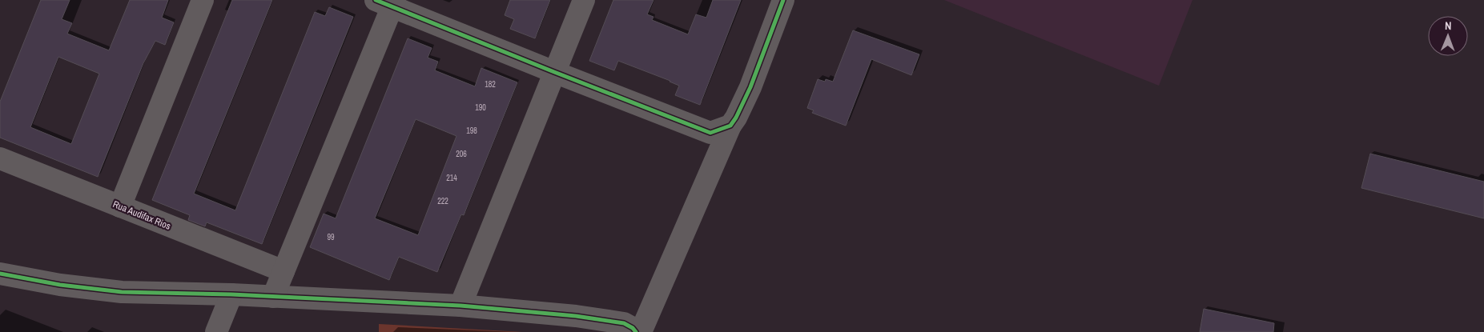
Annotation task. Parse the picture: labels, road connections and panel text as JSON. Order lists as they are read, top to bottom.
{
  "streets": {
    "street": ["Rua Audifax Rios"]
  },
  "house_numbers": [
    "182",
    "190",
    "198",
    "206",
    "214",
    "222",
    "99"
  ],
  "north": "top"
}
